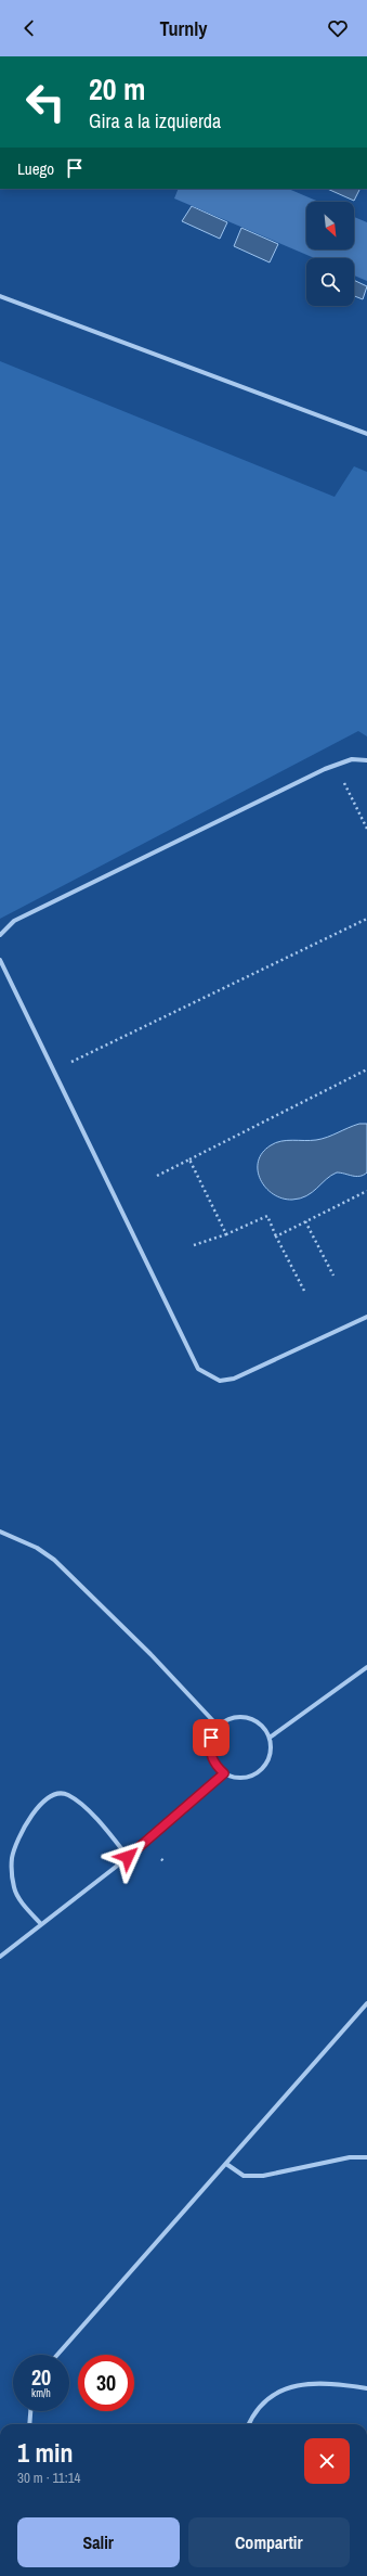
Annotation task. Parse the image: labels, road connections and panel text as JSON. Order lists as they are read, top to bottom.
{
  "north": "bottom right",
  "page": {
    "header": "Turnly",
    "turn": ["20 m", "Gira a la izquierda"],
    "then": "Luego",
    "speed": "20 km/h",
    "limit": "30",
    "heading": ["1 min", "30 m · 11:14"],
    "buttons": ["Salir", "Compartir"]
  }
}
